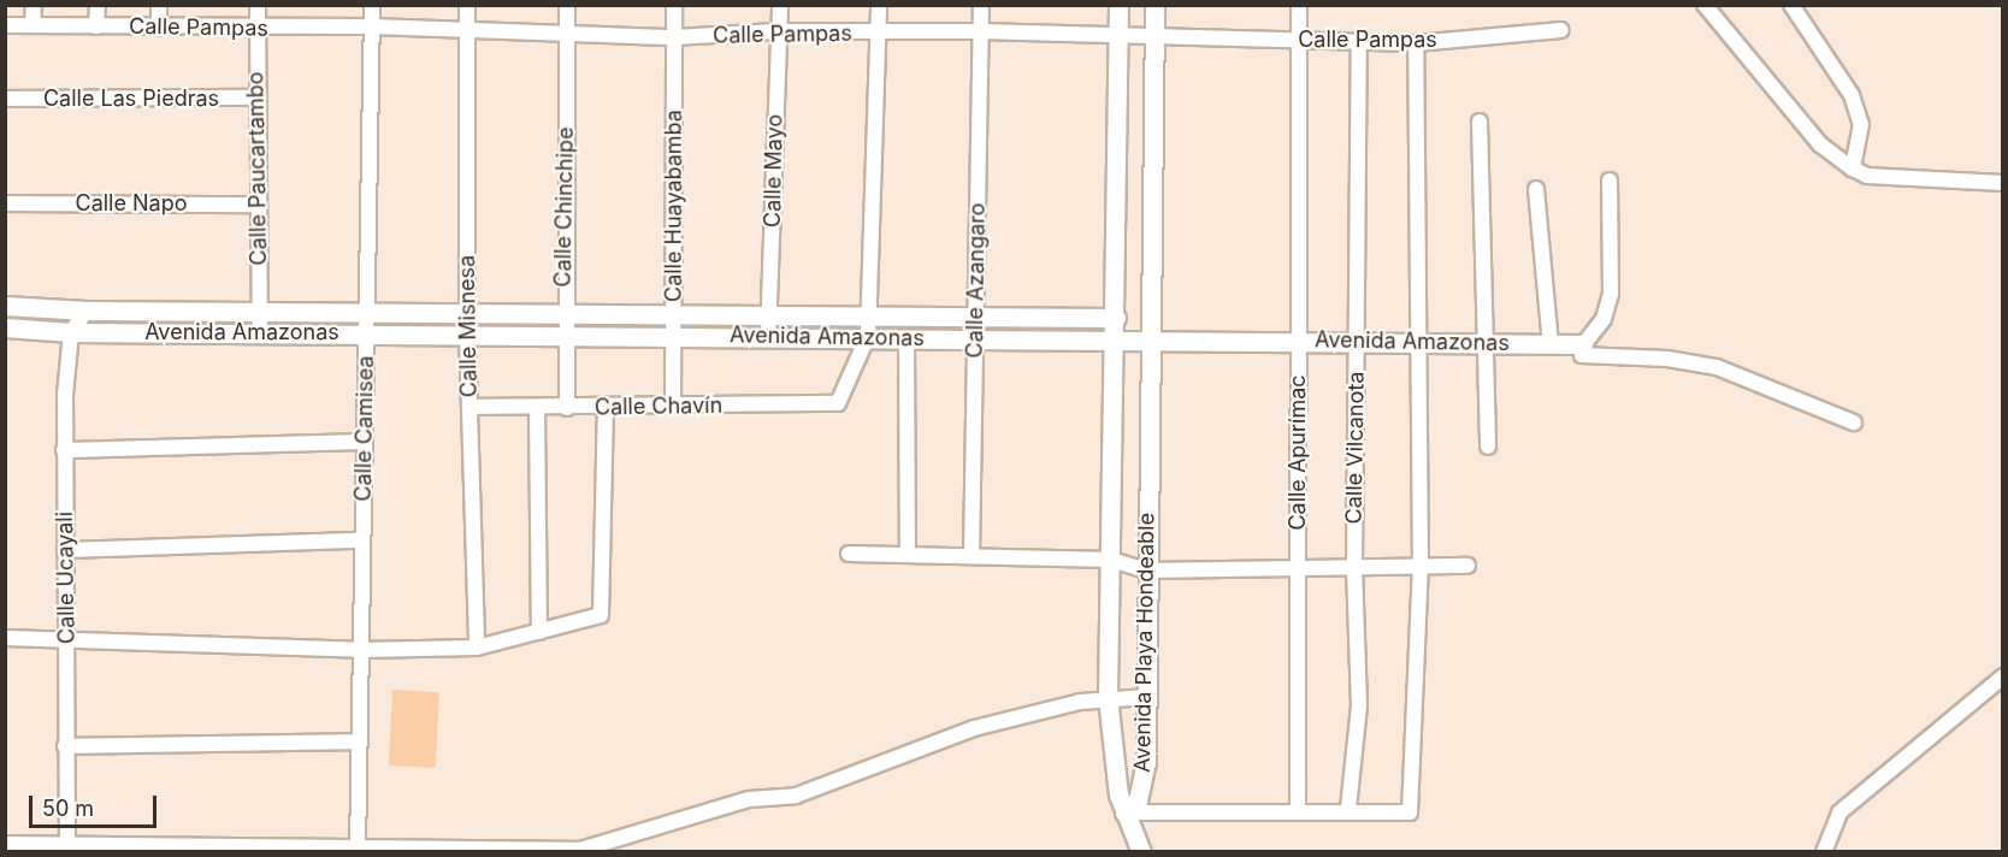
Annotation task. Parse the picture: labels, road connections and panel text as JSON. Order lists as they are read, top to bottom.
{
  "streets": {
    "street": [
      "Calle Pampas",
      "Calle Las Piedras",
      "Calle Paucartambo",
      "Calle Mayo",
      "Calle Napo",
      "Calle Huayabamba",
      "Calle Chinchipe",
      "Calle Azangaro",
      "Calle Misnesa",
      "Avenida Amazonas",
      "Calle Chavín",
      "Calle Camisea",
      "Calle Vilcanota",
      "Calle Apurímac",
      "Calle Ucayali",
      "Avenida Playa Hondeable"
    ]
  },
  "crossings": [
    ["Calle Pampas", "Calle Paucartambo"],
    ["Calle Pampas", "Calle Mayo"],
    ["Calle Pampas", "Calle Huayabamba"],
    ["Calle Pampas", "Calle Chinchipe"],
    ["Calle Pampas", "Calle Azangaro"],
    ["Calle Pampas", "Calle Misnesa"],
    ["Calle Pampas", "Calle Camisea"],
    ["Calle Pampas", "Calle Vilcanota"],
    ["Calle Pampas", "Calle Apurímac"],
    ["Calle Pampas", "Avenida Playa Hondeable"],
    ["Calle Las Piedras", "Calle Paucartambo"],
    ["Calle Paucartambo", "Calle Napo"],
    ["Calle Paucartambo", "Avenida Amazonas"],
    ["Calle Mayo", "Avenida Amazonas"],
    ["Calle Huayabamba", "Avenida Amazonas"],
    ["Calle Huayabamba", "Calle Chavín"],
    ["Calle Chinchipe", "Avenida Amazonas"],
    ["Calle Chinchipe", "Calle Chavín"],
    ["Calle Azangaro", "Avenida Amazonas"],
    ["Calle Misnesa", "Avenida Amazonas"],
    ["Calle Misnesa", "Calle Chavín"],
    ["Avenida Amazonas", "Calle Chavín"],
    ["Avenida Amazonas", "Calle Camisea"],
    ["Avenida Amazonas", "Calle Vilcanota"],
    ["Avenida Amazonas", "Calle Apurímac"],
    ["Avenida Amazonas", "Calle Ucayali"],
    ["Avenida Amazonas", "Avenida Playa Hondeable"]
  ],
  "scale_bar": "50 m"
}
